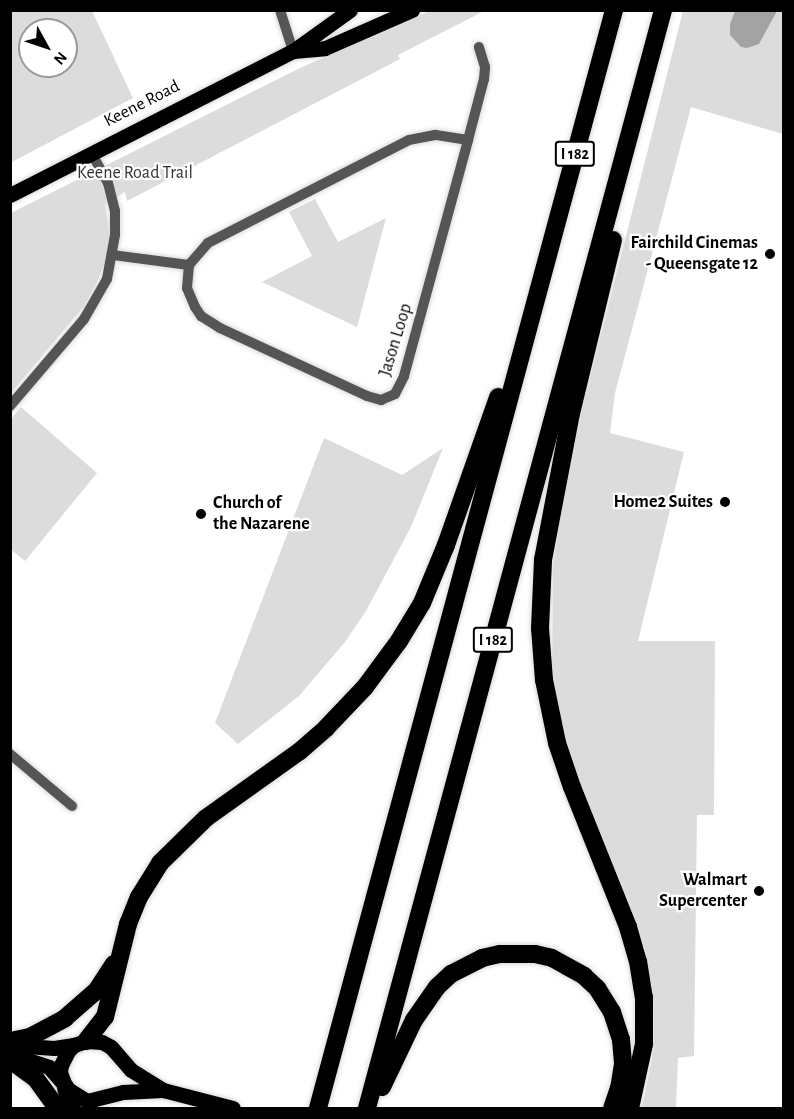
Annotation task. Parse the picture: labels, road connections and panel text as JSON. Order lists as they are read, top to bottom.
{
  "streets": {
    "highway": ["I 182"],
    "main road": ["Keene Road"],
    "street": ["Jason Loop"]
  },
  "parks": ["Keene Road Trail"],
  "places": [
    "Fairchild Cinemas - Queensgate 12",
    "Home2 Suites",
    "Church of the Nazarene",
    "Walmart Supercenter"
  ],
  "north": "bottom right"
}
